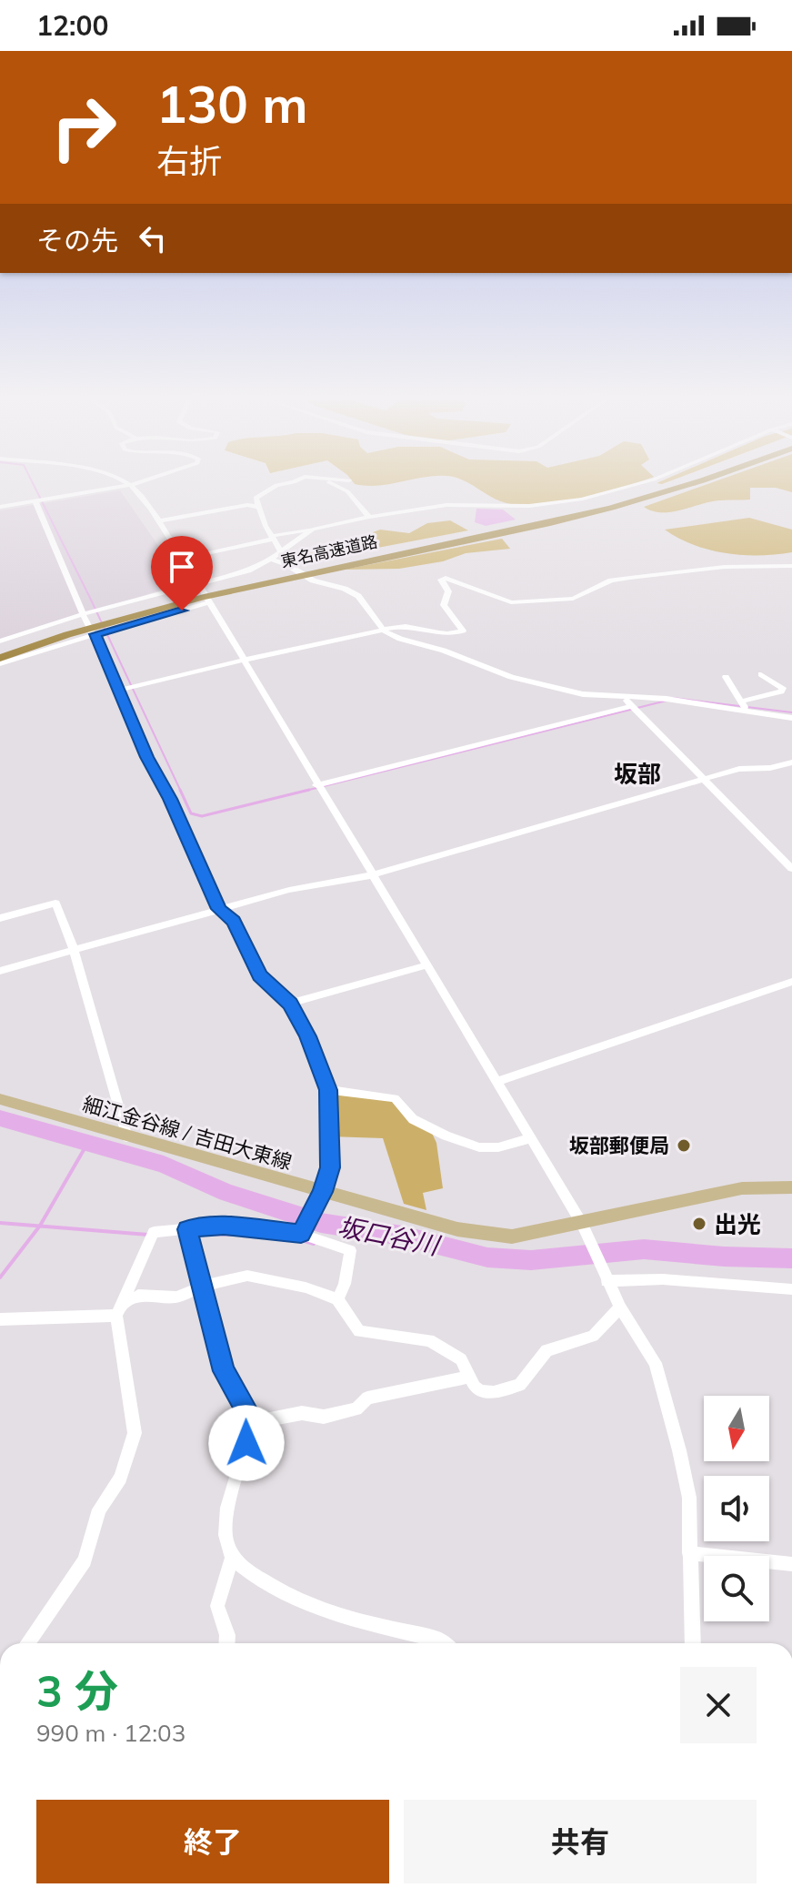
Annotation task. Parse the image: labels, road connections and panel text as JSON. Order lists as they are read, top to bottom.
{
  "streets": {
    "highway": ["東名高速道路"],
    "main road": ["細江金谷線 / 吉田大東線"]
  },
  "districts": ["坂部"],
  "water": ["坂口谷川"],
  "places": ["坂部郵便局", "出光"],
  "north": "bottom",
  "page": {
    "status": "12:00",
    "turn": ["130 m", "右折"],
    "then": "その先",
    "heading": ["3 分", "990 m · 12:03"],
    "buttons": ["終了", "共有"]
  }
}
